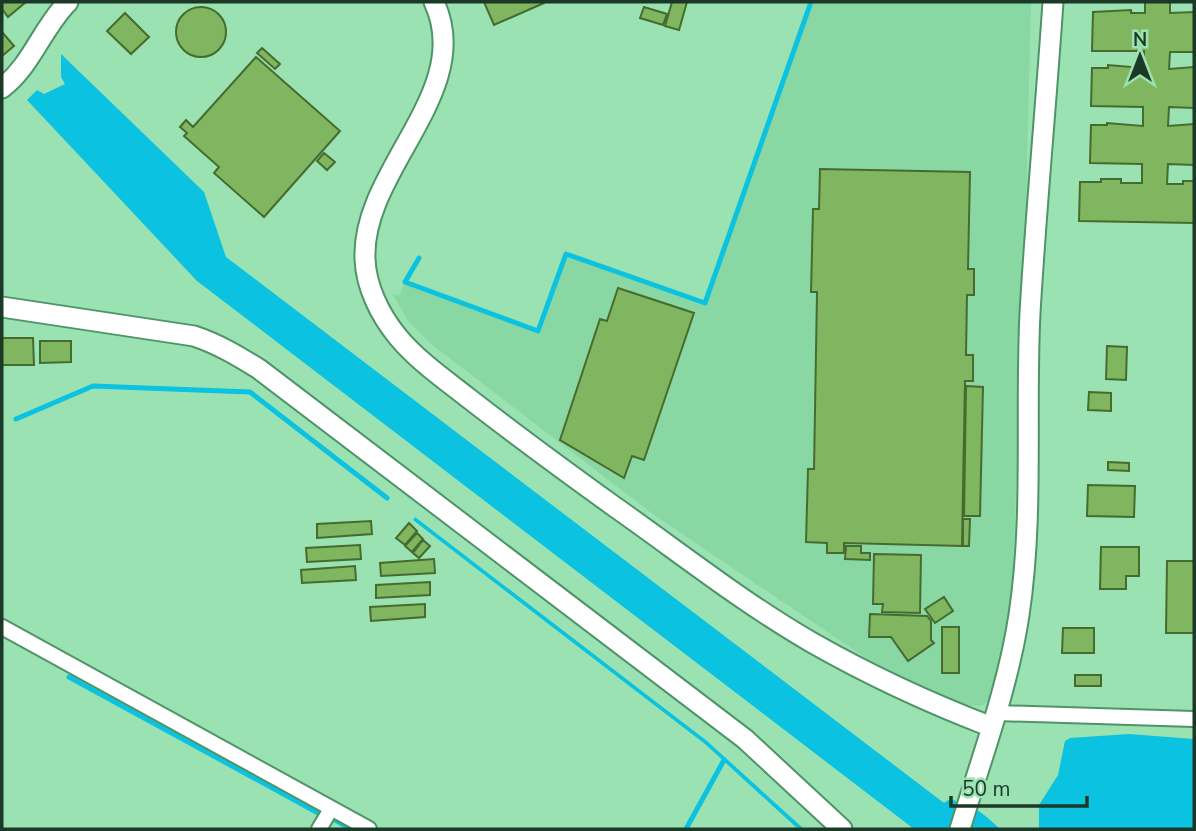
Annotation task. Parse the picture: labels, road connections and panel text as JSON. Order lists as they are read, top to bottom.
{
  "scale_bar": "50 m",
  "north": "top"
}
